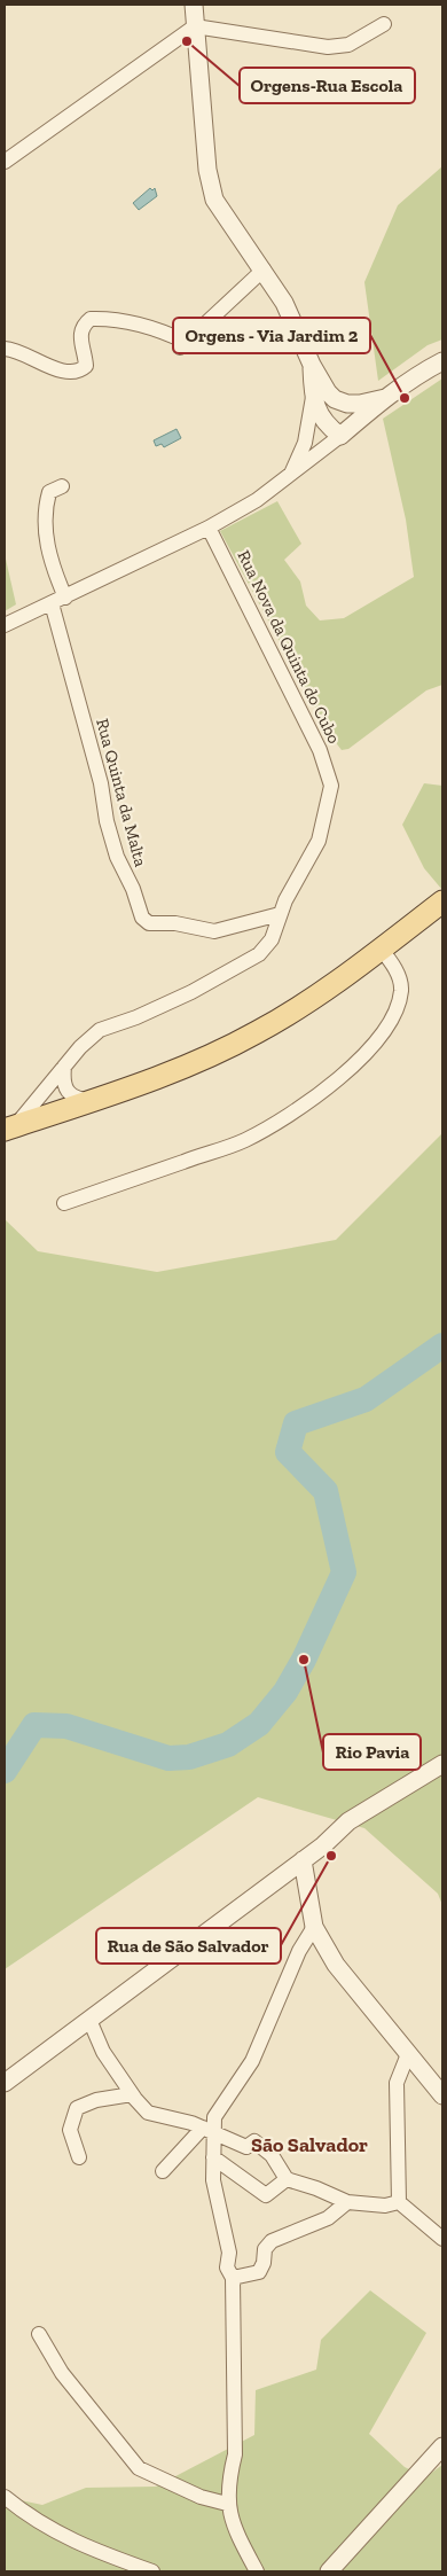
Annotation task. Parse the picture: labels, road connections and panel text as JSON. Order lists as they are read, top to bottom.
{
  "streets": {
    "street": ["Rua Nova da Quinta do Cubo", "Rua Quinta da Malta"]
  },
  "crossings": [
    ["Rua Nova da Quinta do Cubo", "Rua Quinta da Malta"]
  ],
  "districts": ["São Salvador"],
  "places": [
    "Orgens-Rua Escola",
    "Orgens - Via Jardim 2",
    "Rio Pavia",
    "Rua de São Salvador"
  ]
}
